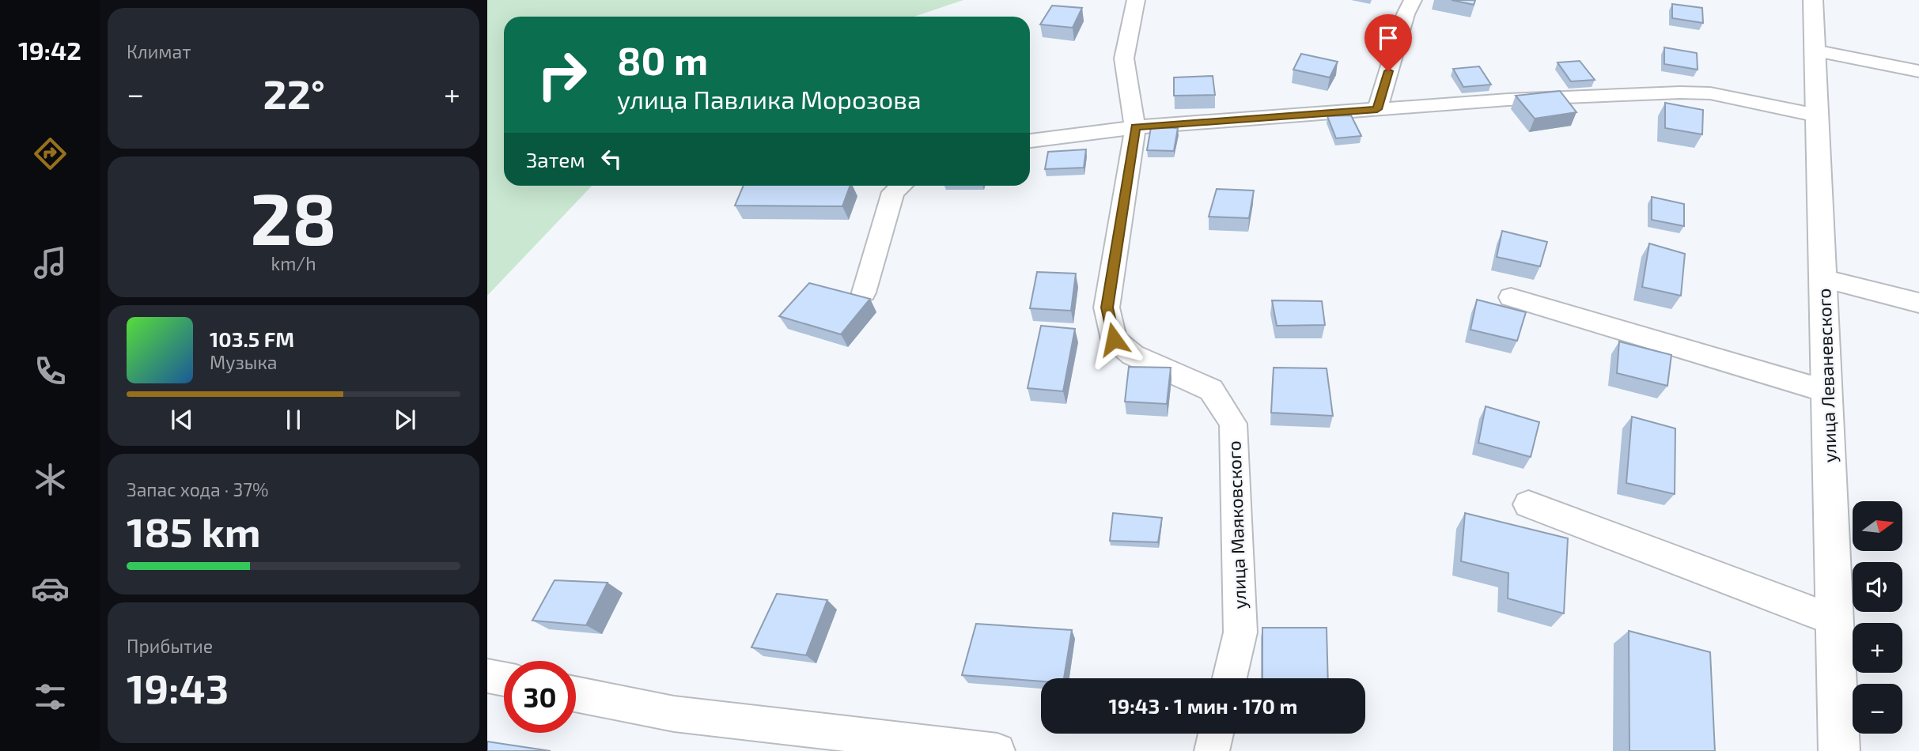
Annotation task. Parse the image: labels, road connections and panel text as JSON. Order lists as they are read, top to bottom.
{
  "streets": {
    "street": ["улица Леваневского", "улица Маяковского"]
  },
  "north": "right",
  "page": {
    "tabs": "19:42",
    "tile": [
      "Климат",
      ["28", "km/h"],
      ["Запас хода · 37%", "185 km"],
      ["Прибытие", "19:43"]
    ],
    "turn": ["80 m", "улица Павлика Морозова"],
    "heat": ["−", "22°", "+"],
    "then": "Затем",
    "song": ["103.5 FM", "Музыка"],
    "map_buttons": ["+", "−"],
    "limit": "30",
    "trip": "19:43 · 1 мин · 170 m"
  }
}
